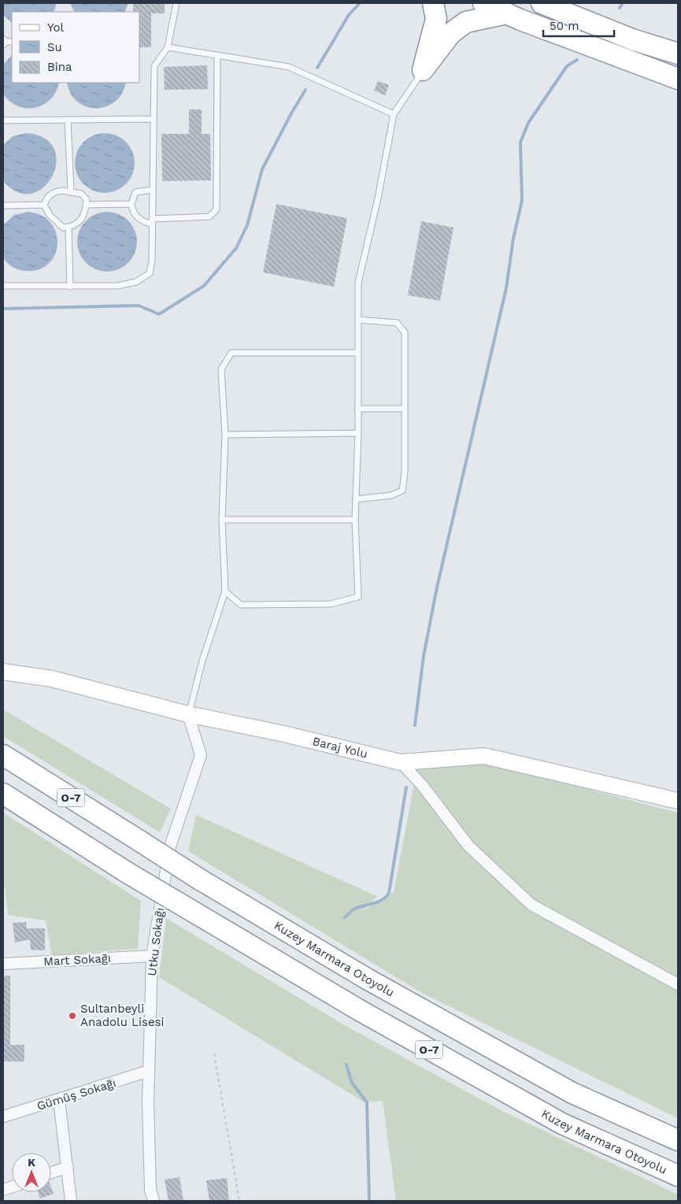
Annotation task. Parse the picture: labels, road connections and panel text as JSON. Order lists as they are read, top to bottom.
{
  "streets": {
    "highway": ["O-7", "Kuzey Marmara Otoyolu"],
    "street": [
      "Baraj Yolu",
      "Utku Sokağı",
      "Mart Sokağı",
      "Gümüş Sokağı"
    ]
  },
  "crossings": [
    ["Baraj Yolu", "Utku Sokağı"],
    ["Utku Sokağı", "Mart Sokağı"],
    ["Utku Sokağı", "Gümüş Sokağı"]
  ],
  "places": ["Sultanbeyli Anadolu Lisesi"],
  "legend": ["Yol", "Su", "Bina"],
  "scale_bar": "50 m",
  "north": "top"
}
